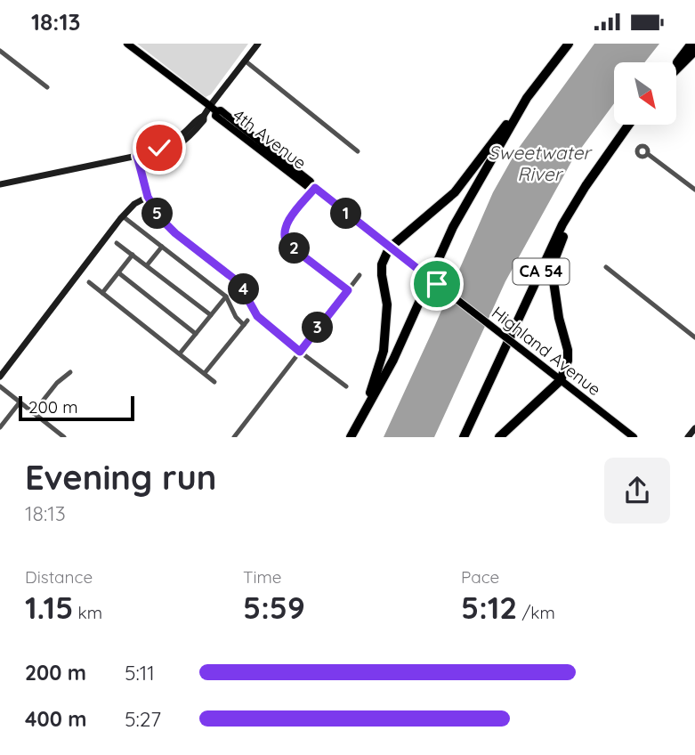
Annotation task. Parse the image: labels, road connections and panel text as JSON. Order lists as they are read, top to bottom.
{
  "streets": {
    "highway": ["CA 54"],
    "main road": ["4th Avenue", "Highland Avenue"]
  },
  "crossings": [
    ["4th Avenue", "Highland Avenue"]
  ],
  "water": ["Sweetwater River"],
  "scale_bar": "200 m",
  "north": "bottom right",
  "page": {
    "status": "18:13",
    "pins": [
      "1",
      "5",
      "2",
      "4",
      "3"
    ],
    "scale": "200 m",
    "heading": ["Evening run", "18:13"],
    "stats": [
      ["Distance", "1.15 km"],
      ["Time", "5:59"],
      ["Pace", "5:12 /km"]
    ],
    "list": [
      {
        "name": "200 m",
        "note": "5:11"
      },
      {
        "name": "400 m",
        "note": "5:27"
      }
    ]
  }
}
